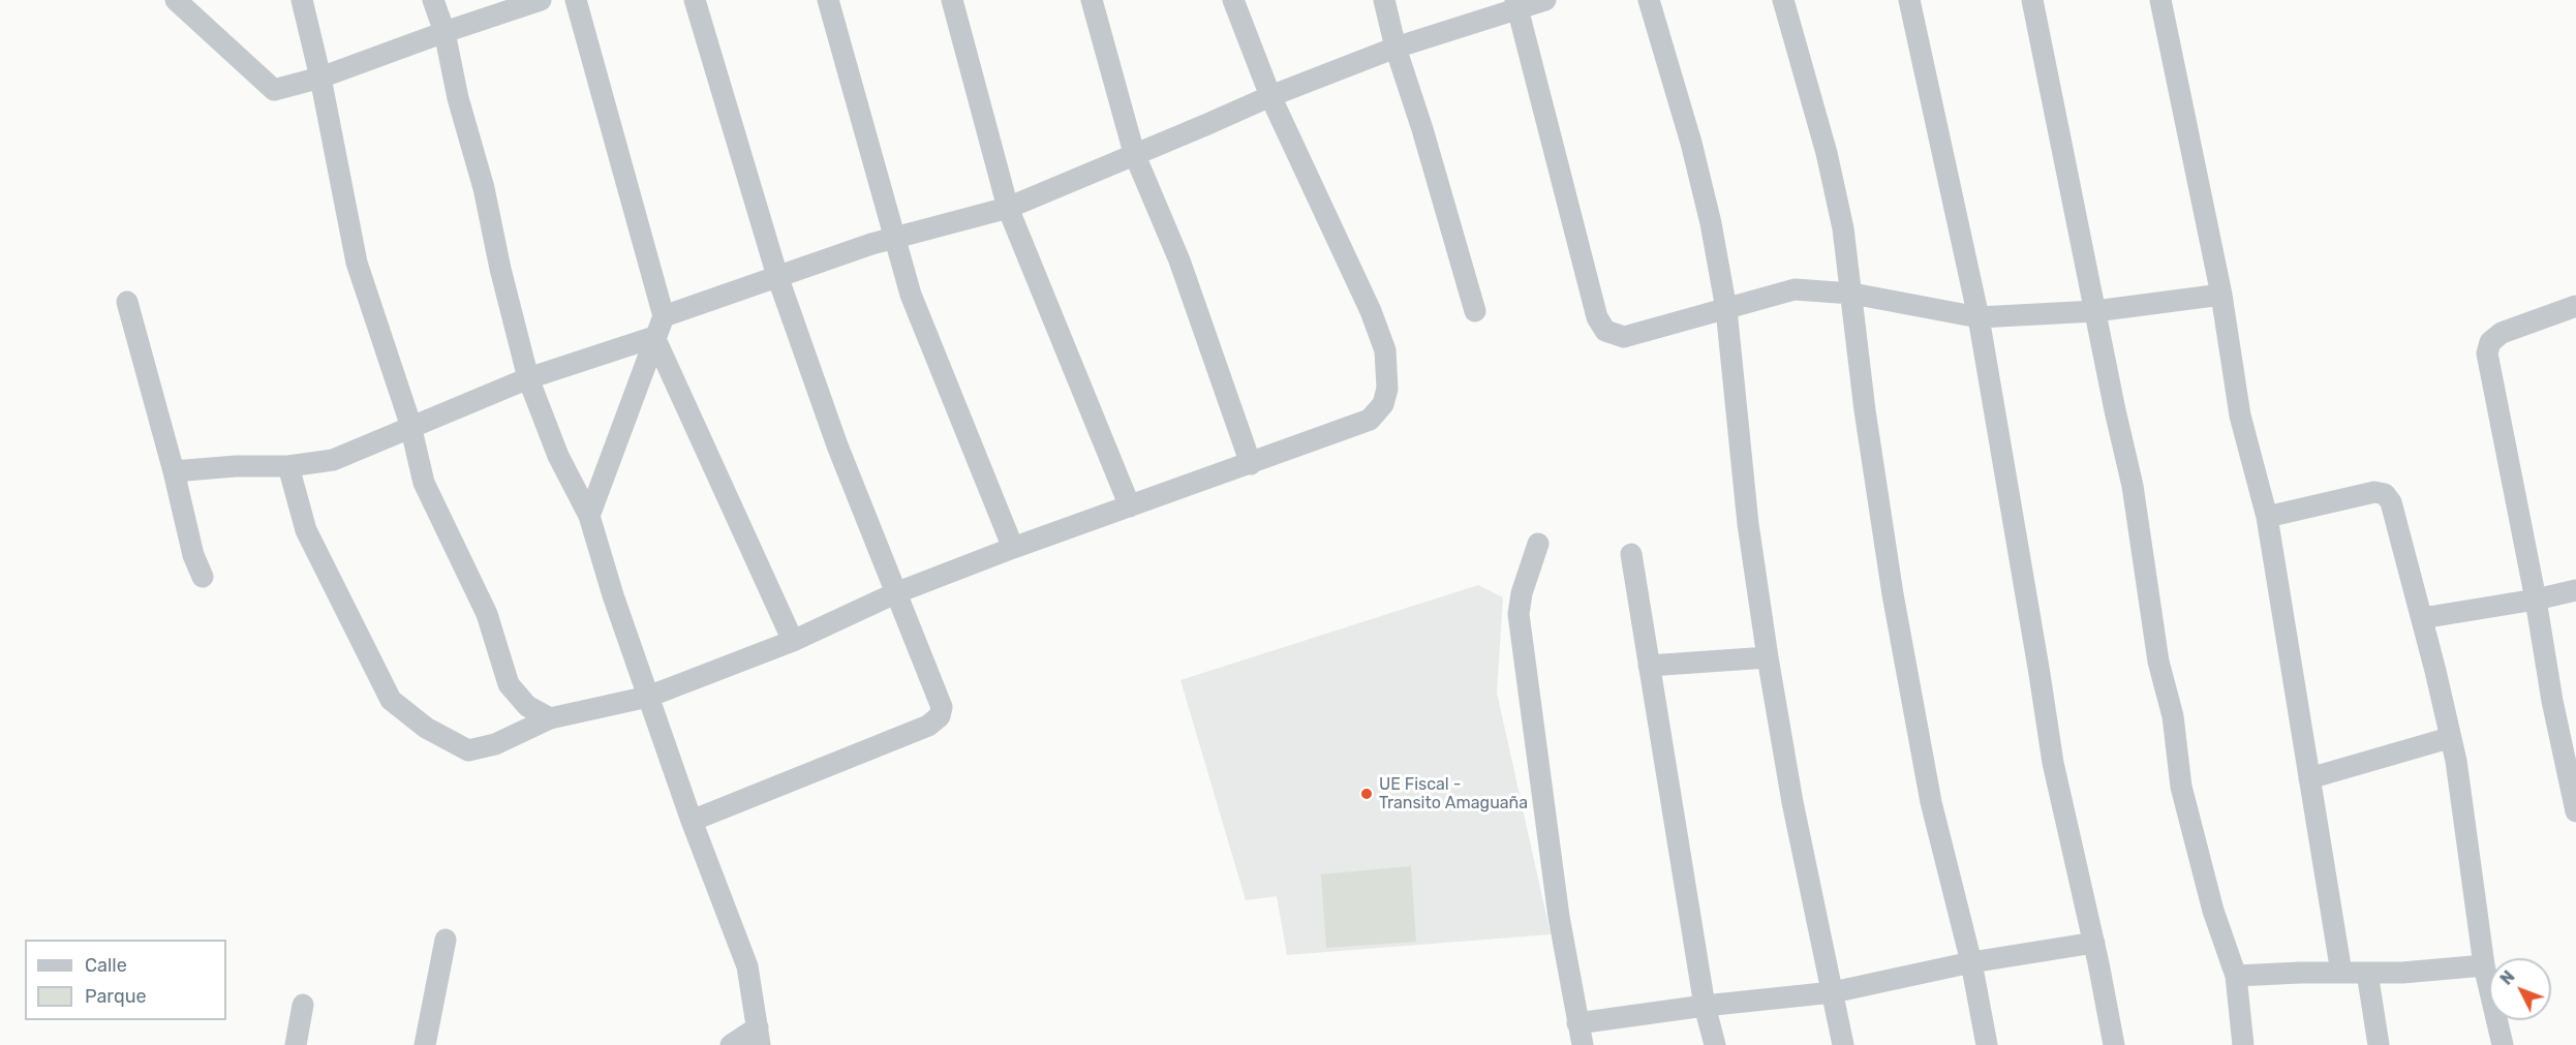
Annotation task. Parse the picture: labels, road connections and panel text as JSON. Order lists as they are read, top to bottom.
{
  "places": ["UE Fiscal - Transito Amaguaña"],
  "legend": ["Calle", "Parque"],
  "north": "top left"
}
